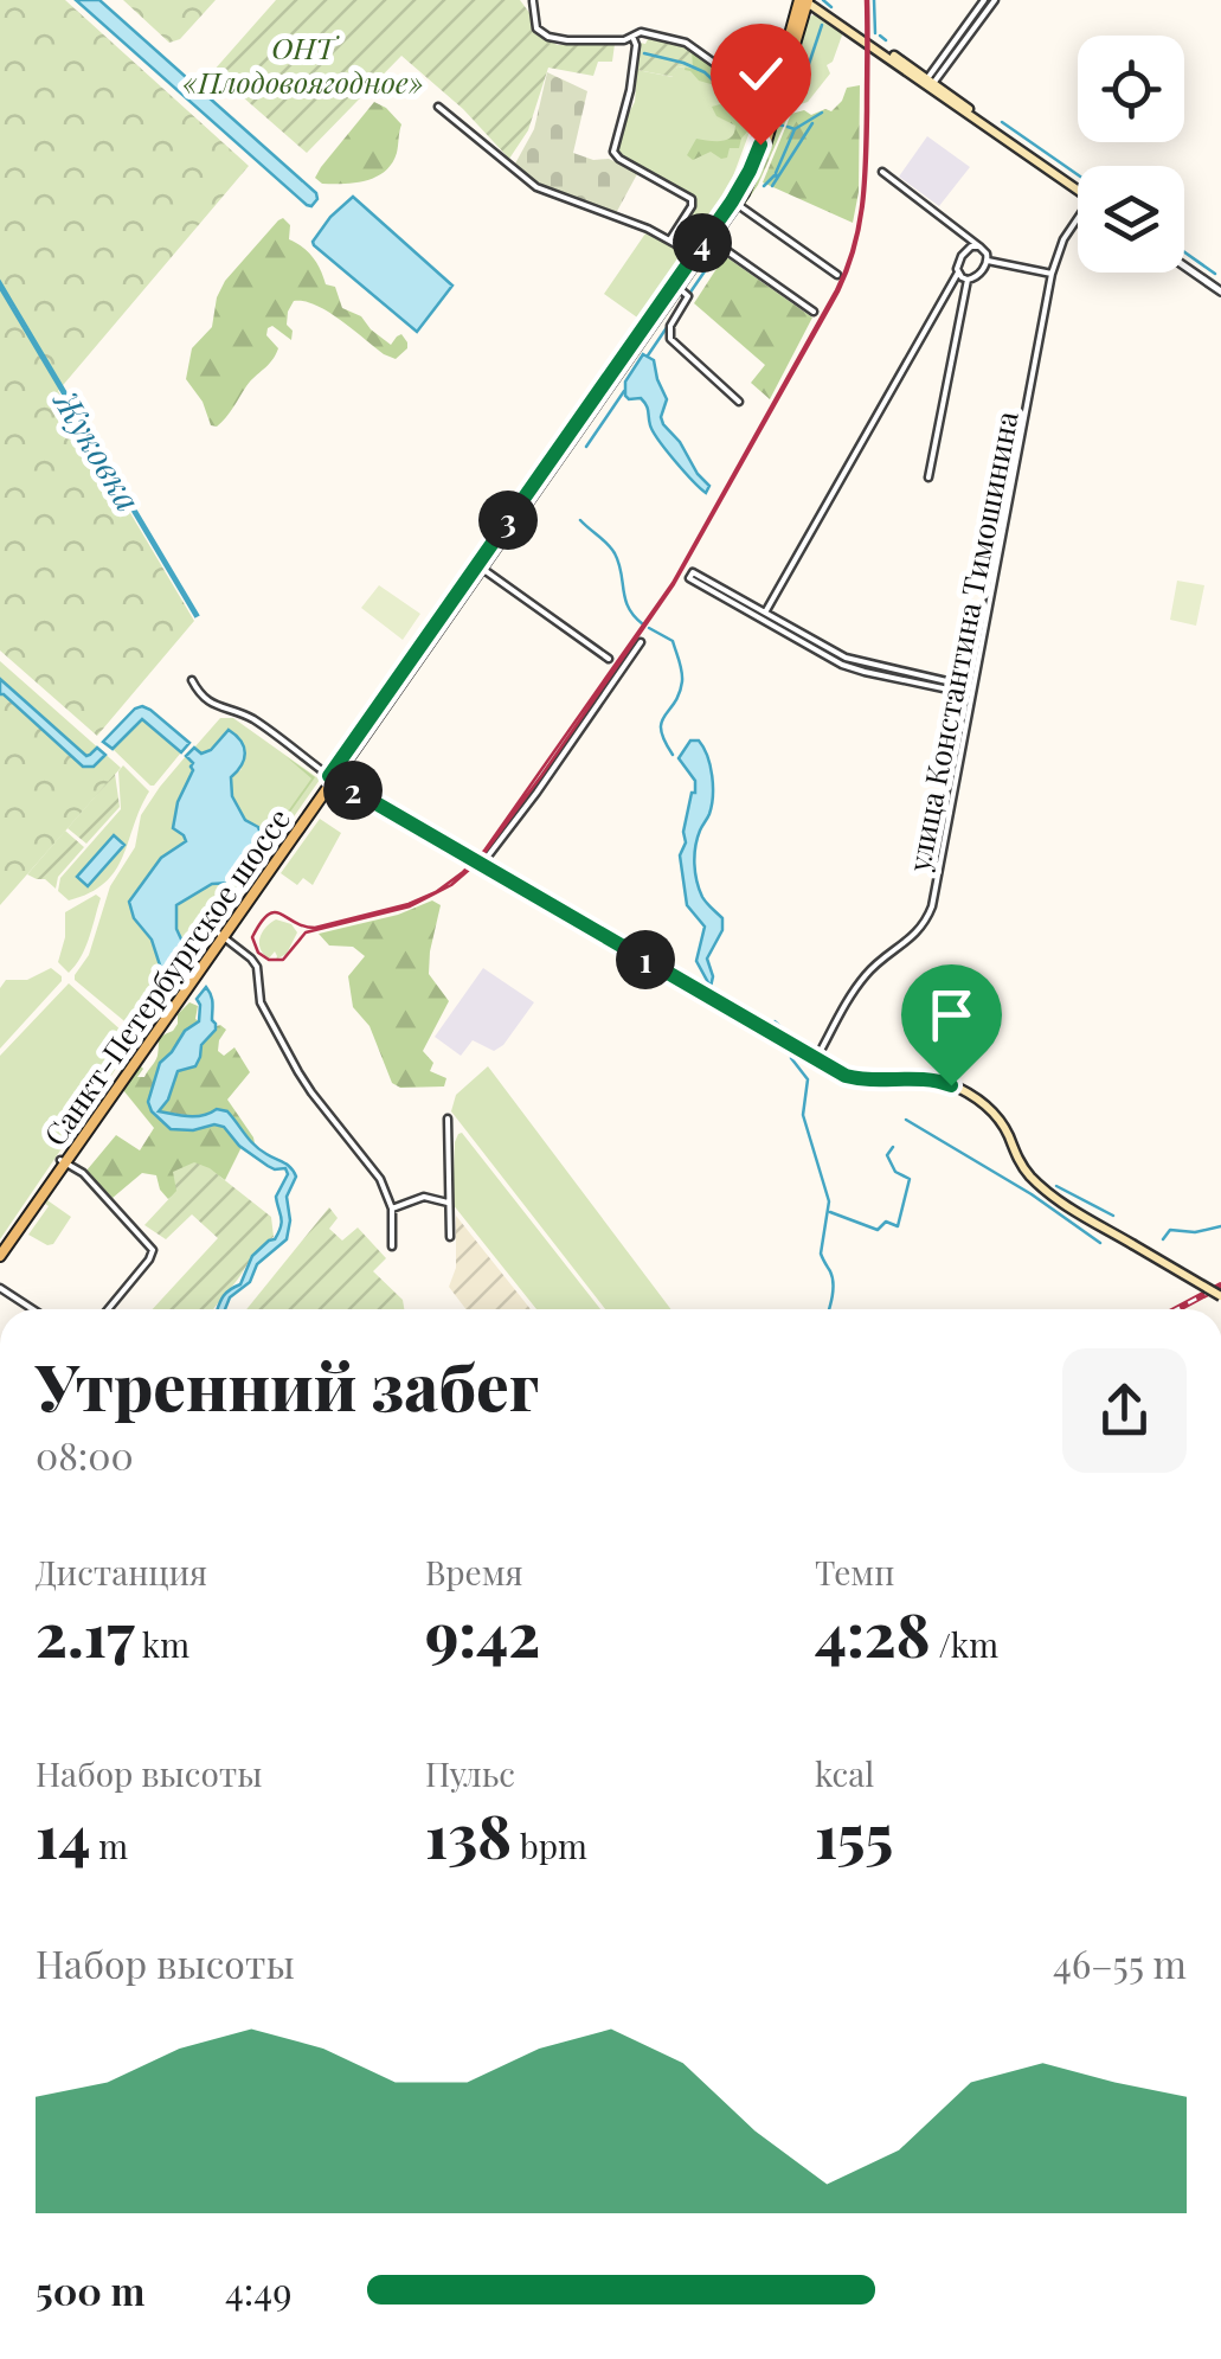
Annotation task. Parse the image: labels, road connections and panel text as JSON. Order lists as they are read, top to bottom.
{
  "streets": {
    "main road": ["Санкт-Петербургское шоссе"],
    "street": ["улица Константина Тимошинина"]
  },
  "water": ["Жуковка"],
  "parks": ["ОНТ «Плодовоягодное»"],
  "page": {
    "pins": [
      "4",
      "3",
      "2",
      "1"
    ],
    "heading": ["Утренний забег", "08:00"],
    "stats": [
      ["Дистанция", "2.17 km"],
      ["Время", "9:42"],
      ["Темп", "4:28 /km"],
      ["Набор высоты", "14 m"],
      ["Пульс", "138 bpm"],
      ["kcal", "155"]
    ],
    "chart": ["Набор высоты", "46–55 m"],
    "list": [
      {
        "name": "500 m",
        "note": "4:49"
      }
    ]
  }
}
